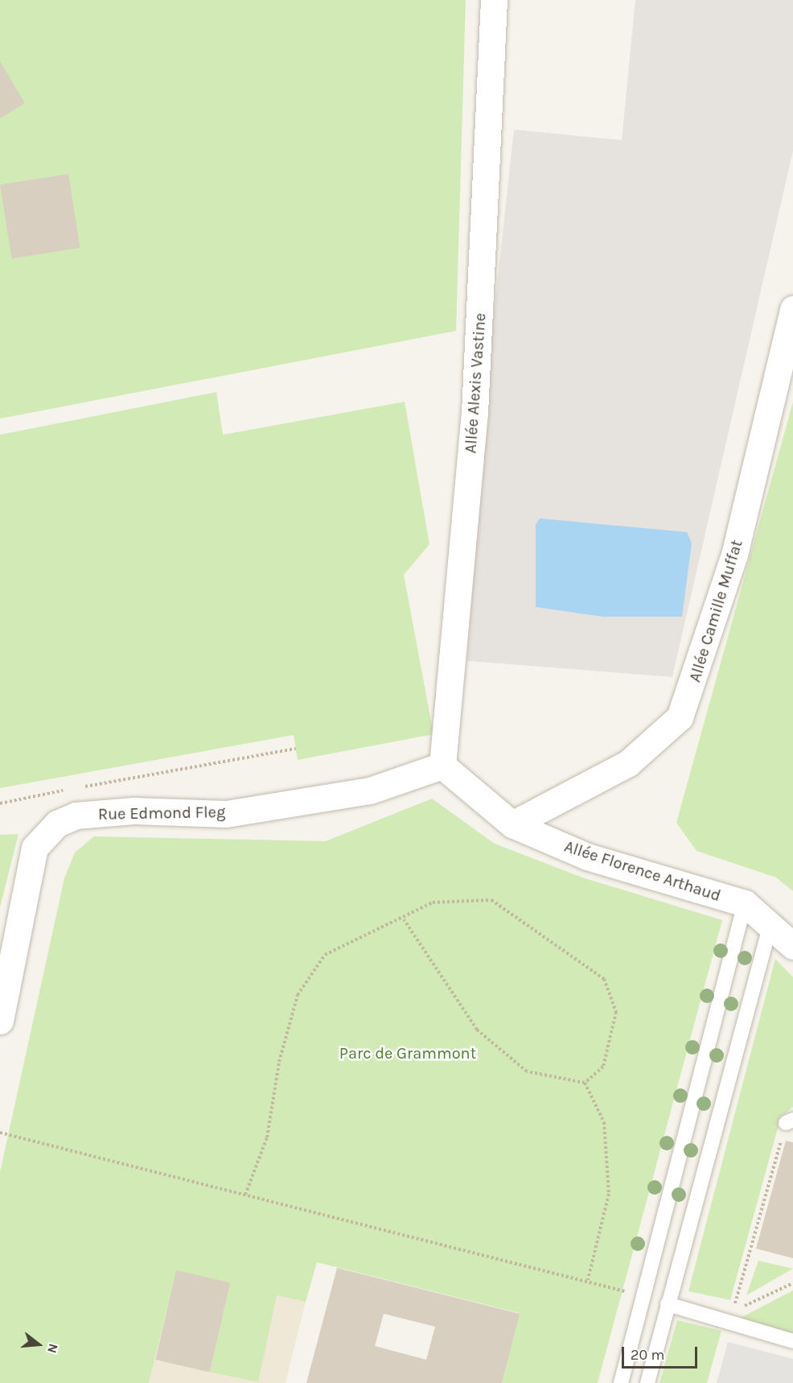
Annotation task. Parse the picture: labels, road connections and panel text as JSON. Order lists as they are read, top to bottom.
{
  "streets": {
    "street": [
      "Allée Alexis Vastine",
      "Allée Camille Muffat",
      "Rue Edmond Fleg",
      "Allée Florence Arthaud"
    ]
  },
  "crossings": [
    ["Allée Alexis Vastine", "Rue Edmond Fleg"],
    ["Allée Alexis Vastine", "Allée Florence Arthaud"],
    ["Allée Camille Muffat", "Allée Florence Arthaud"],
    ["Rue Edmond Fleg", "Allée Florence Arthaud"]
  ],
  "parks": ["Parc de Grammont"],
  "scale_bar": "20 m",
  "north": "right"
}
